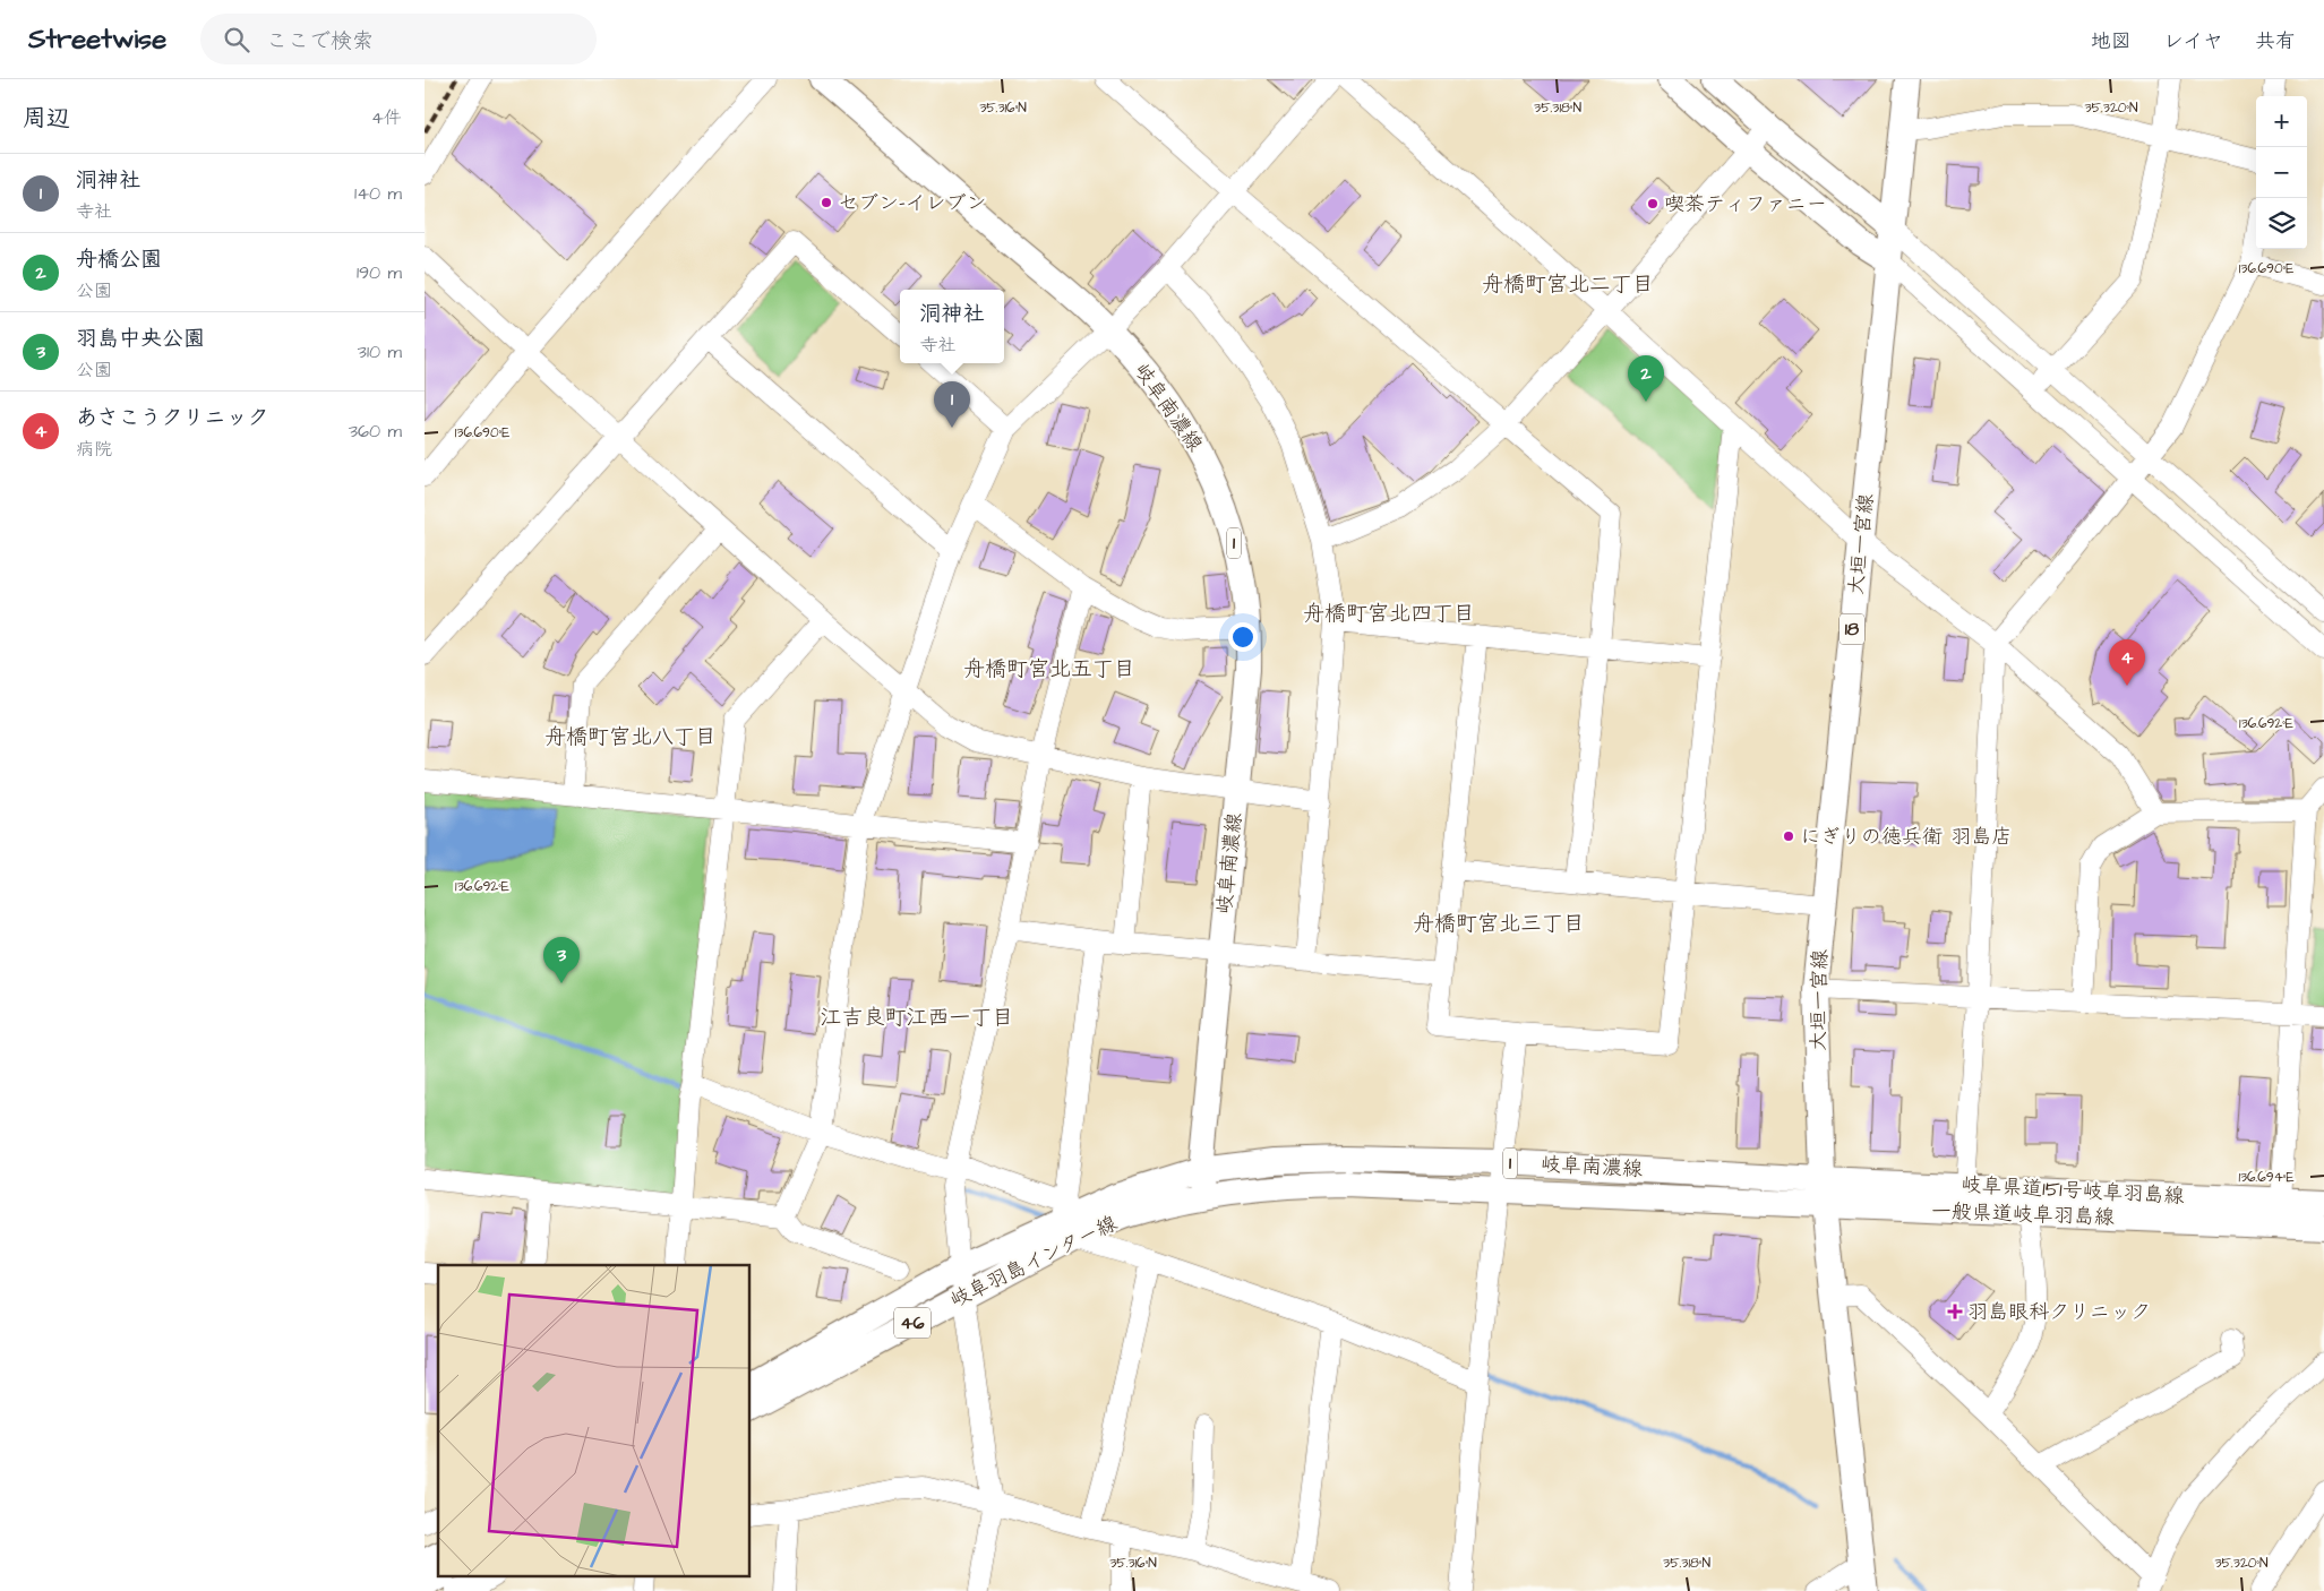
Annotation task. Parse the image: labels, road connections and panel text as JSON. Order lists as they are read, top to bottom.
{
  "streets": {
    "main road": [
      "岐阜南濃線",
      "1",
      "大垣一宮線",
      "18",
      "岐阜県道151号岐阜羽島線",
      "一般県道岐阜羽島線",
      "岐阜羽島インター線",
      "46"
    ]
  },
  "crossings": [
    ["岐阜南濃線", "大垣一宮線"],
    ["岐阜南濃線", "岐阜県道151号岐阜羽島線"],
    ["岐阜南濃線", "一般県道岐阜羽島線"],
    ["岐阜南濃線", "岐阜羽島インター線"],
    ["大垣一宮線", "岐阜県道151号岐阜羽島線"]
  ],
  "districts": [
    "舟橋町宮北二丁目",
    "舟橋町宮北四丁目",
    "舟橋町宮北五丁目",
    "舟橋町宮北八丁目",
    "舟橋町宮北三丁目",
    "江吉良町江西一丁目"
  ],
  "places": {
    "other": ["セブン-イレブン", "喫茶ティファニー", "にぎりの徳兵衛 羽島店"],
    "health": ["羽島眼科クリニック"]
  },
  "page": {
    "header": "Streetwise",
    "search": "ここで検索",
    "nav": ["地図", "レイヤ", "共有"],
    "heading": ["周辺", "4件"],
    "map_buttons": ["+", "−"],
    "list": [
      {
        "mark": "1",
        "name": "洞神社",
        "note": "寺社",
        "value": "140 m"
      },
      {
        "mark": "2",
        "name": "舟橋公園",
        "note": "公園",
        "value": "190 m"
      },
      {
        "mark": "3",
        "name": "羽島中央公園",
        "note": "公園",
        "value": "310 m"
      },
      {
        "mark": "4",
        "name": "あさこうクリニック",
        "note": "病院",
        "value": "360 m"
      }
    ],
    "popup": ["洞神社", "寺社"],
    "pins": [
      "2",
      "1",
      "4",
      "3"
    ]
  },
  "coordinates": [
    "35.316°N",
    "35.318°N",
    "35.320°N",
    "136.690°E",
    "136.692°E",
    "136.694°E"
  ]
}
